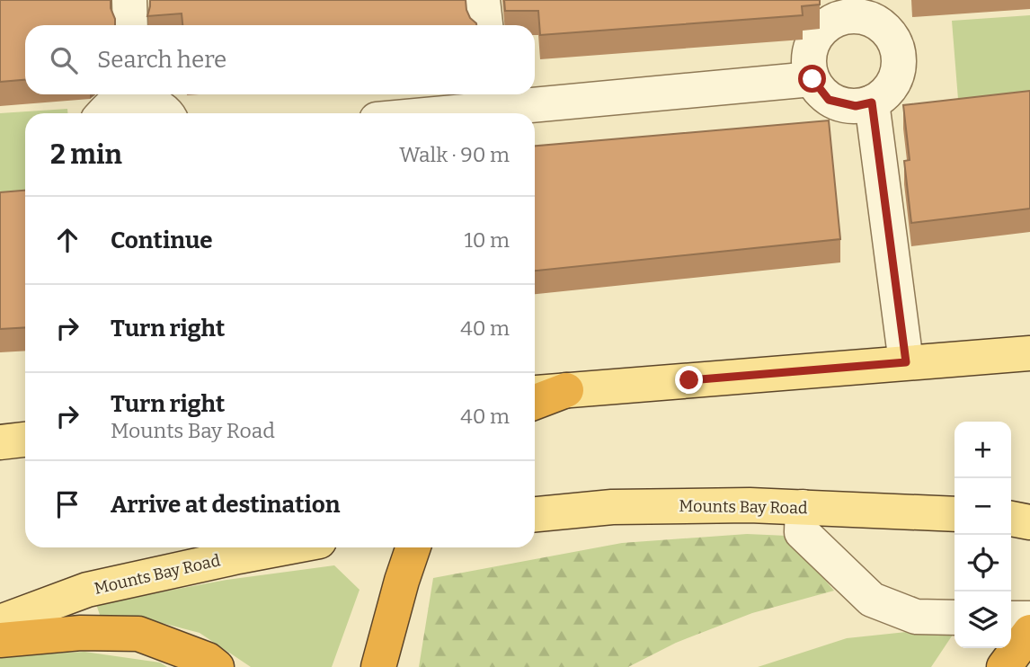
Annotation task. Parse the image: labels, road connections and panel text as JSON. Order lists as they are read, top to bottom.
{
  "streets": {
    "main road": ["Mounts Bay Road"]
  },
  "page": {
    "search": "Search here",
    "heading": ["2 min", "Walk · 90 m"],
    "list": [
      ["Continue", "10 m"],
      ["Turn right", "40 m"],
      ["Turn right", "Mounts Bay Road", "40 m"],
      "Arrive at destination"
    ],
    "map_buttons": ["+", "−"]
  }
}
